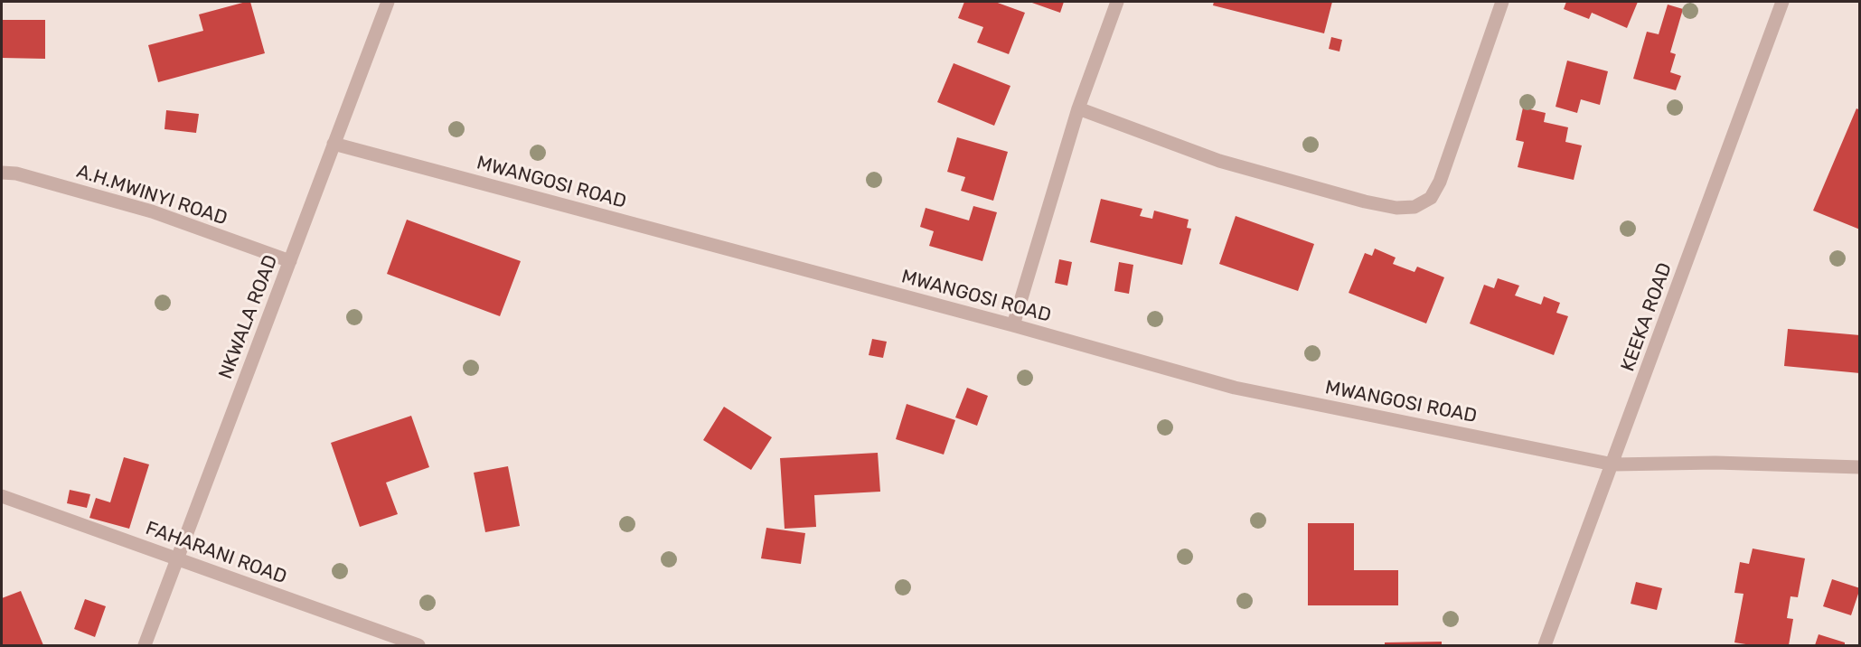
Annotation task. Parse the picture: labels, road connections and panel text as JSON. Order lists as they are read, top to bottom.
{
  "streets": {
    "street": [
      "MWANGOSI ROAD",
      "A.H.MWINYI ROAD",
      "NKWALA ROAD",
      "KEEKA ROAD",
      "FAHARANI ROAD"
    ]
  },
  "crossings": [
    ["MWANGOSI ROAD", "NKWALA ROAD"],
    ["MWANGOSI ROAD", "KEEKA ROAD"],
    ["A.H.MWINYI ROAD", "NKWALA ROAD"],
    ["NKWALA ROAD", "FAHARANI ROAD"]
  ]
}
